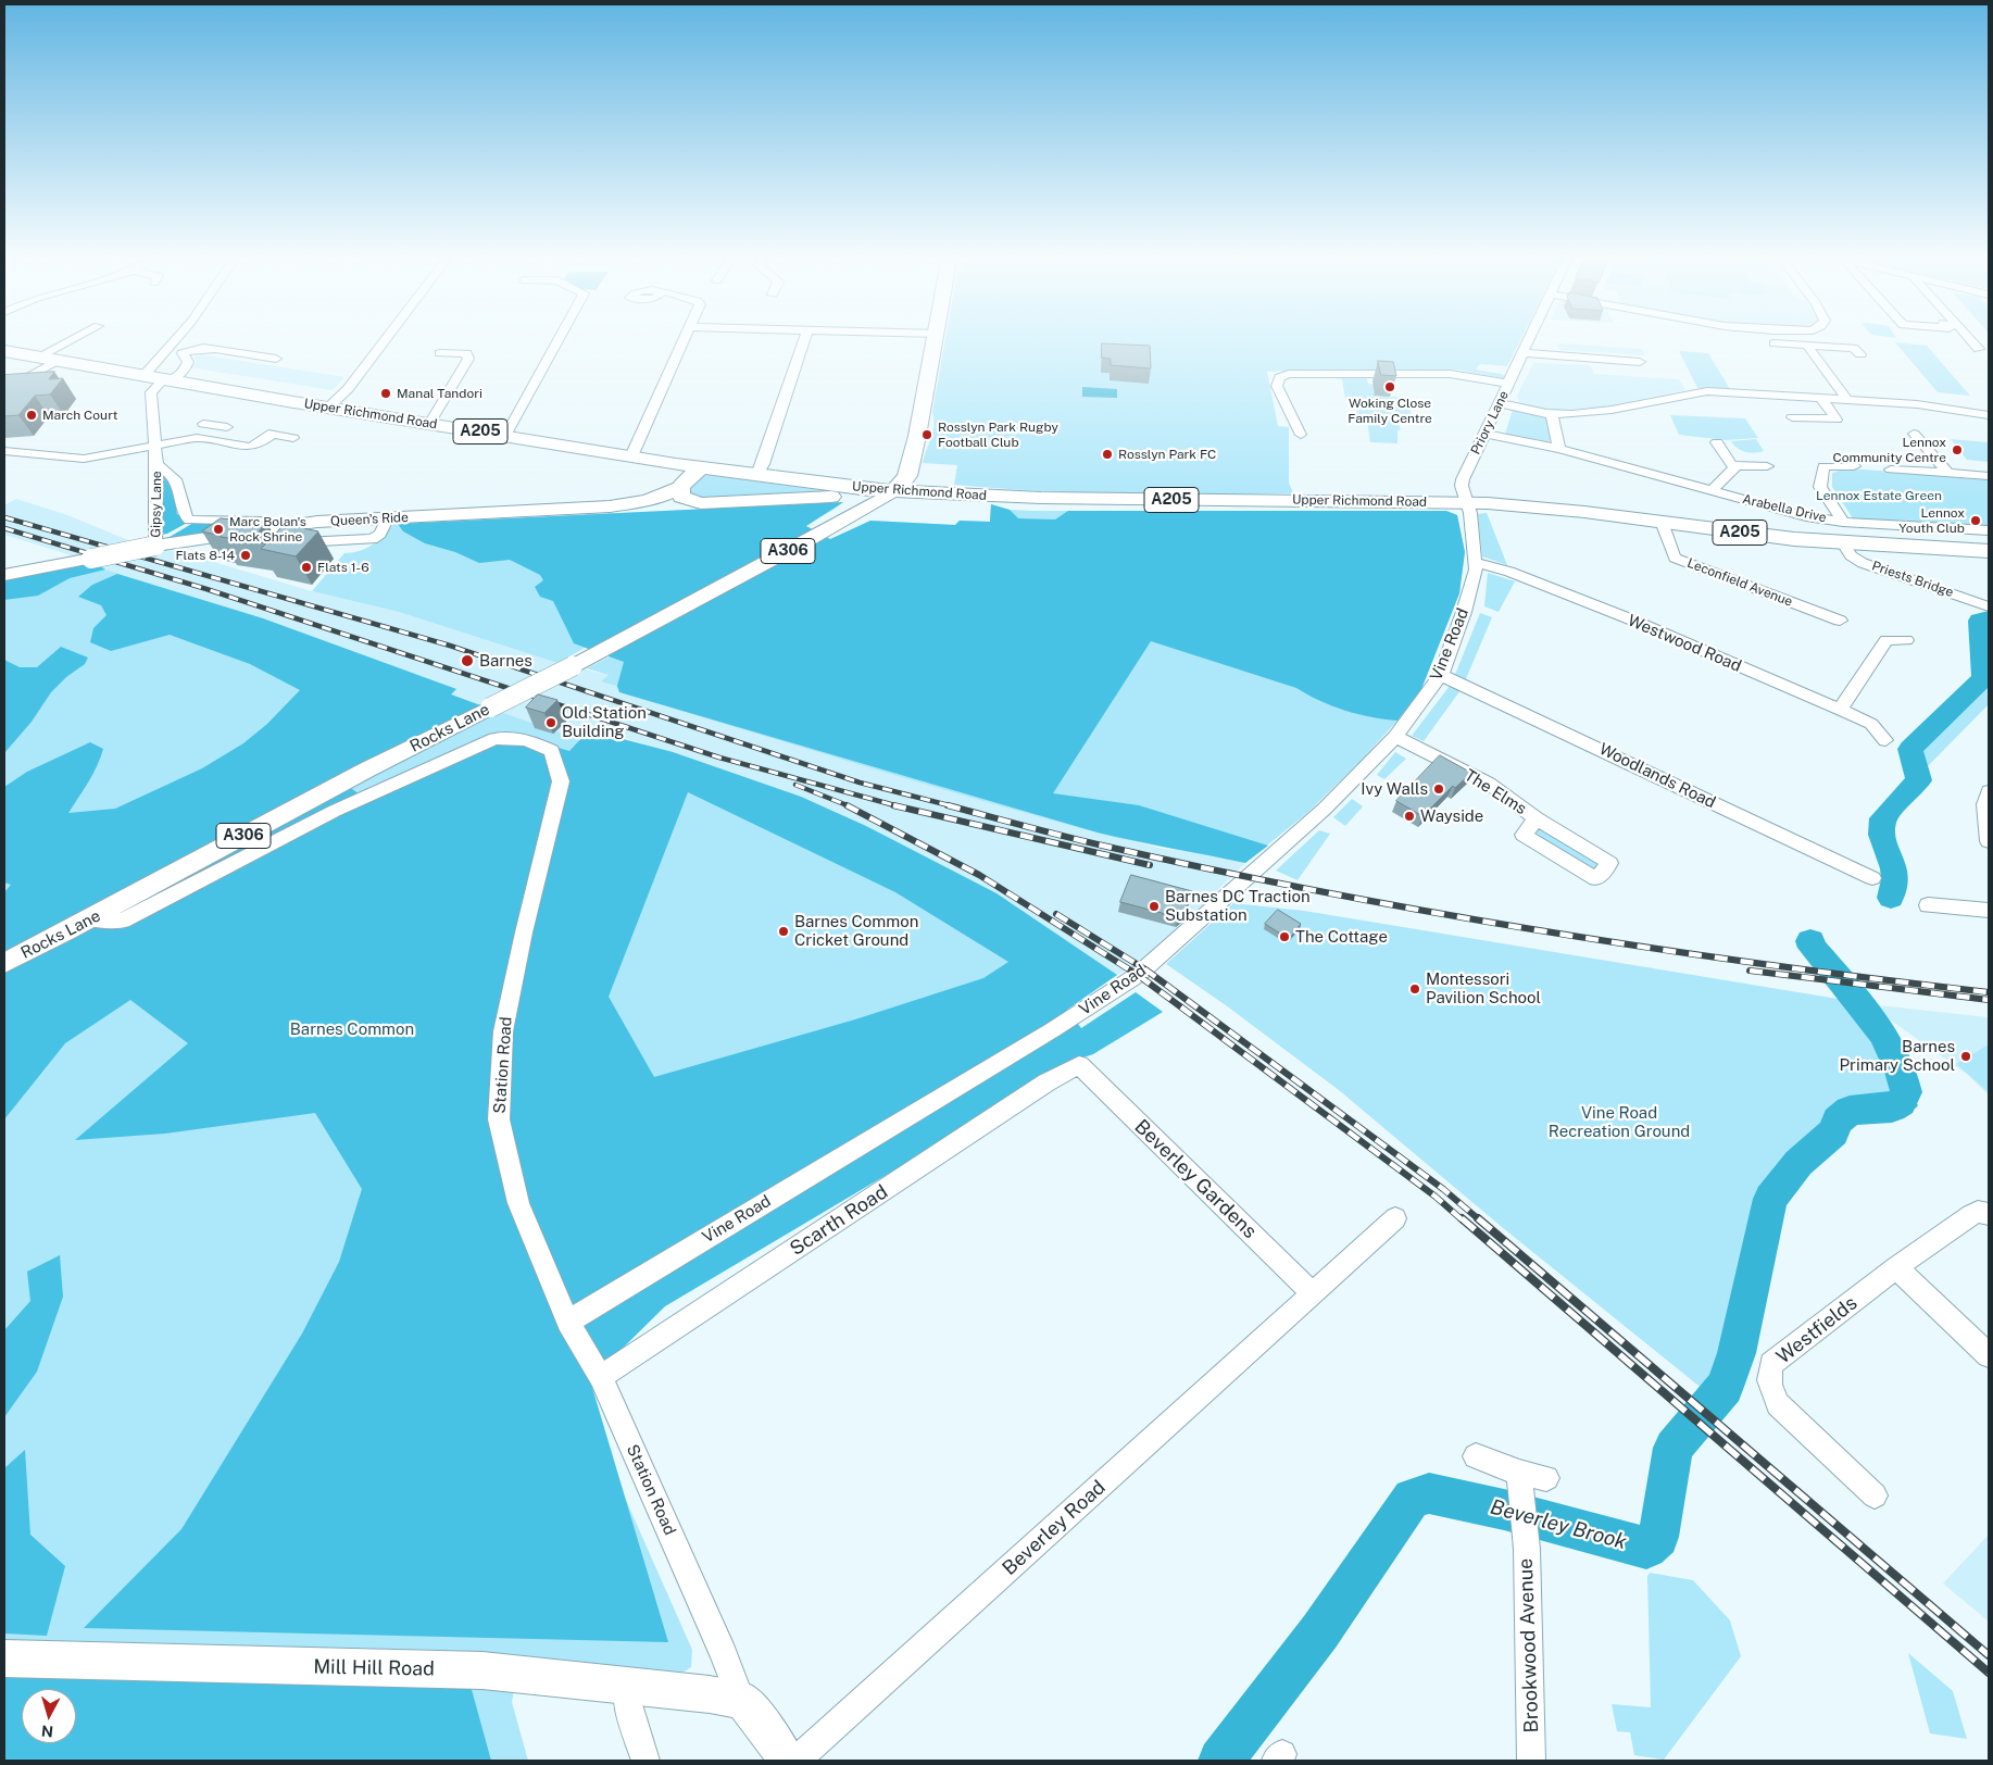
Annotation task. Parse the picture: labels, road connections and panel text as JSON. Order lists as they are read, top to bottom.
{
  "streets": {
    "highway": [
      "Upper Richmond Road",
      "A205",
      "Queen's Ride",
      "A306"
    ],
    "main road": ["Rocks Lane", "Station Road", "Mill Hill Road"],
    "street": [
      "Priory Lane",
      "Gipsy Lane",
      "Arabella Drive",
      "Priests Bridge",
      "Leconfield Avenue",
      "Westwood Road",
      "Vine Road",
      "Woodlands Road",
      "The Elms",
      "Beverley Gardens",
      "Scarth Road",
      "Westfields",
      "Beverley Road",
      "Brookwood Avenue"
    ]
  },
  "crossings": [
    ["Upper Richmond Road", "Priory Lane"],
    ["Upper Richmond Road", "A205"],
    ["Upper Richmond Road", "Gipsy Lane"],
    ["Upper Richmond Road", "Queen's Ride"],
    ["Upper Richmond Road", "A306"],
    ["Upper Richmond Road", "Priests Bridge"],
    ["Upper Richmond Road", "Leconfield Avenue"],
    ["Upper Richmond Road", "Vine Road"],
    ["Upper Richmond Road", "Rocks Lane"],
    ["Priory Lane", "Arabella Drive"],
    ["Priory Lane", "Vine Road"],
    ["A205", "Priests Bridge"],
    ["Gipsy Lane", "Queen's Ride"],
    ["Queen's Ride", "A306"],
    ["Queen's Ride", "Rocks Lane"],
    ["A306", "Rocks Lane"],
    ["Westwood Road", "Vine Road"],
    ["Vine Road", "Woodlands Road"],
    ["Vine Road", "The Elms"],
    ["Vine Road", "Station Road"],
    ["Rocks Lane", "Station Road"],
    ["Station Road", "Scarth Road"],
    ["Station Road", "Mill Hill Road"],
    ["Beverley Gardens", "Scarth Road"],
    ["Beverley Gardens", "Beverley Road"]
  ],
  "water": ["Beverley Brook"],
  "parks": ["Lennox Estate Green", "Barnes Common", "Vine Road Recreation Ground"],
  "places": [
    "Woking Close Family Centre",
    "Manal Tandori",
    "March Court",
    "Rosslyn Park Rugby Football Club",
    "Lennox Community Centre",
    "Rosslyn Park FC",
    "Lennox Youth Club",
    "Marc Bolan's Rock Shrine",
    "Flats 8-14",
    "Flats 1-6",
    "Barnes",
    "Old Station Building",
    "Ivy Walls",
    "Wayside",
    "Barnes DC Traction Substation",
    "Barnes Common Cricket Ground",
    "The Cottage",
    "Montessori Pavilion School",
    "Barnes Primary School"
  ],
  "north": "bottom"
}
